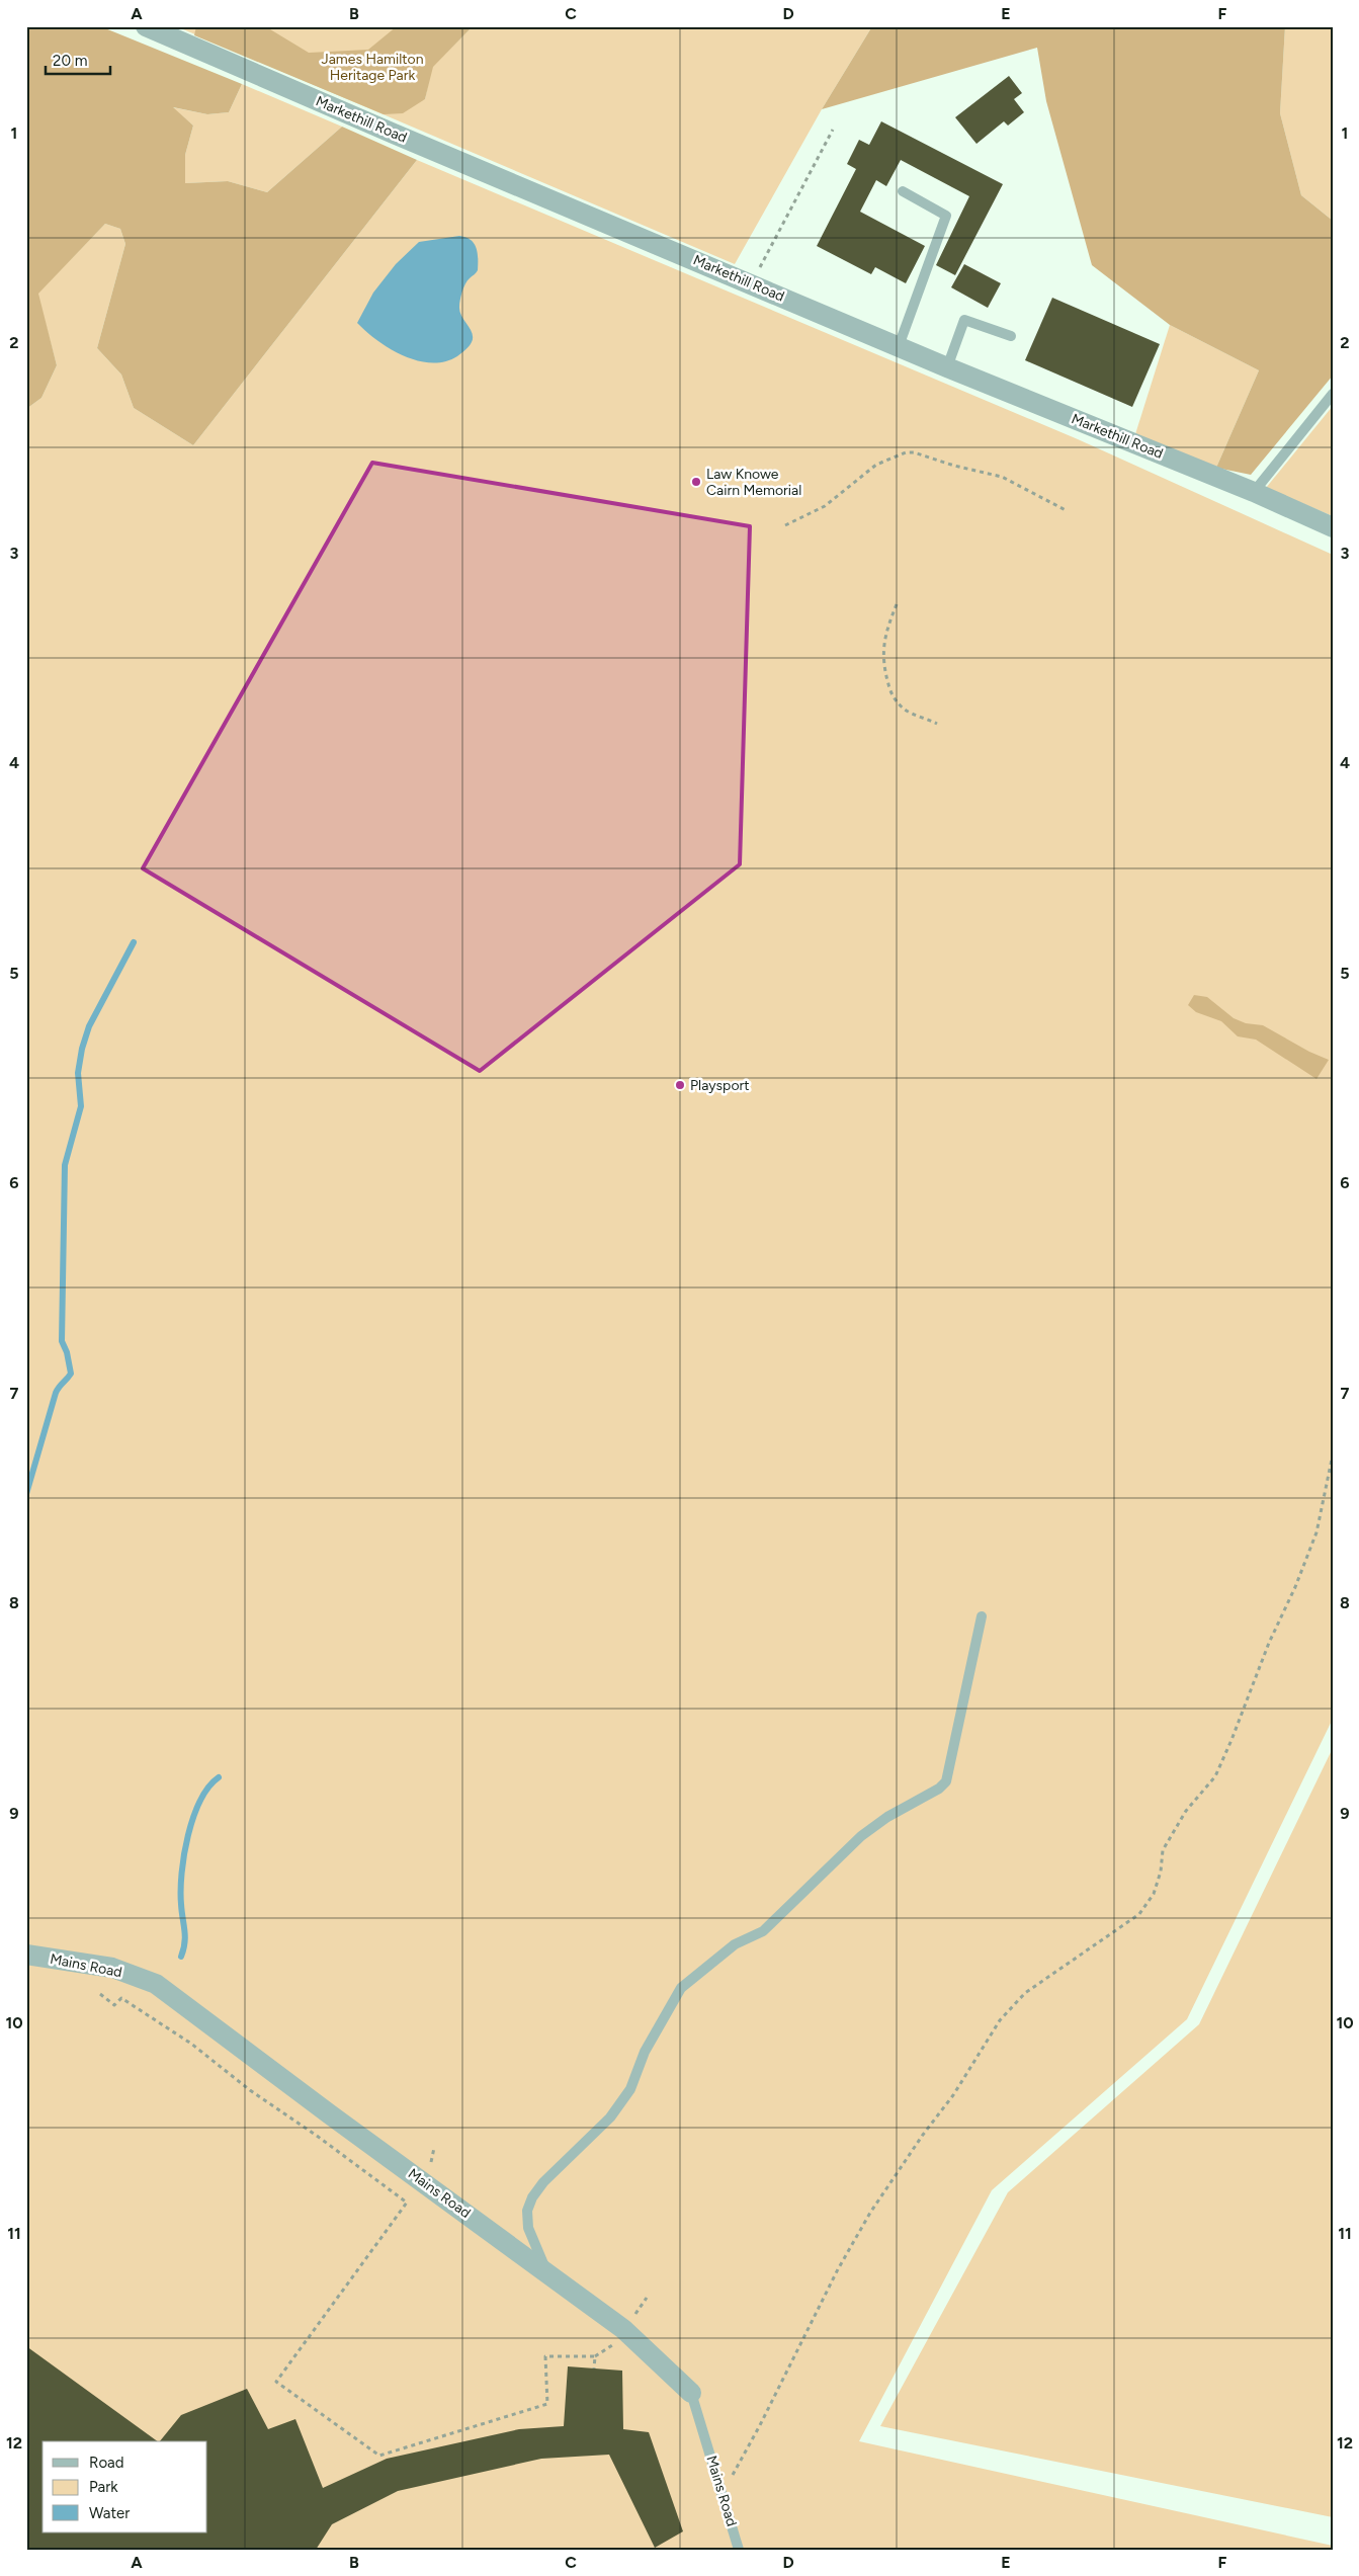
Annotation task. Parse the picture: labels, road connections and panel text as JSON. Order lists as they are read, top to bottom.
{
  "streets": {
    "street": ["Markethill Road", "Mains Road"]
  },
  "parks": ["James Hamilton Heritage Park"],
  "places": ["Law Knowe Cairn Memorial", "Playsport"],
  "legend": ["Road", "Park", "Water"],
  "scale_bar": "20 m",
  "grid": {
    "columns": [
      "A",
      "B",
      "C",
      "D",
      "E",
      "F"
    ],
    "rows": [
      "1",
      "2",
      "3",
      "4",
      "5",
      "6",
      "7",
      "8",
      "9",
      "10",
      "11",
      "12"
    ]
  }
}
